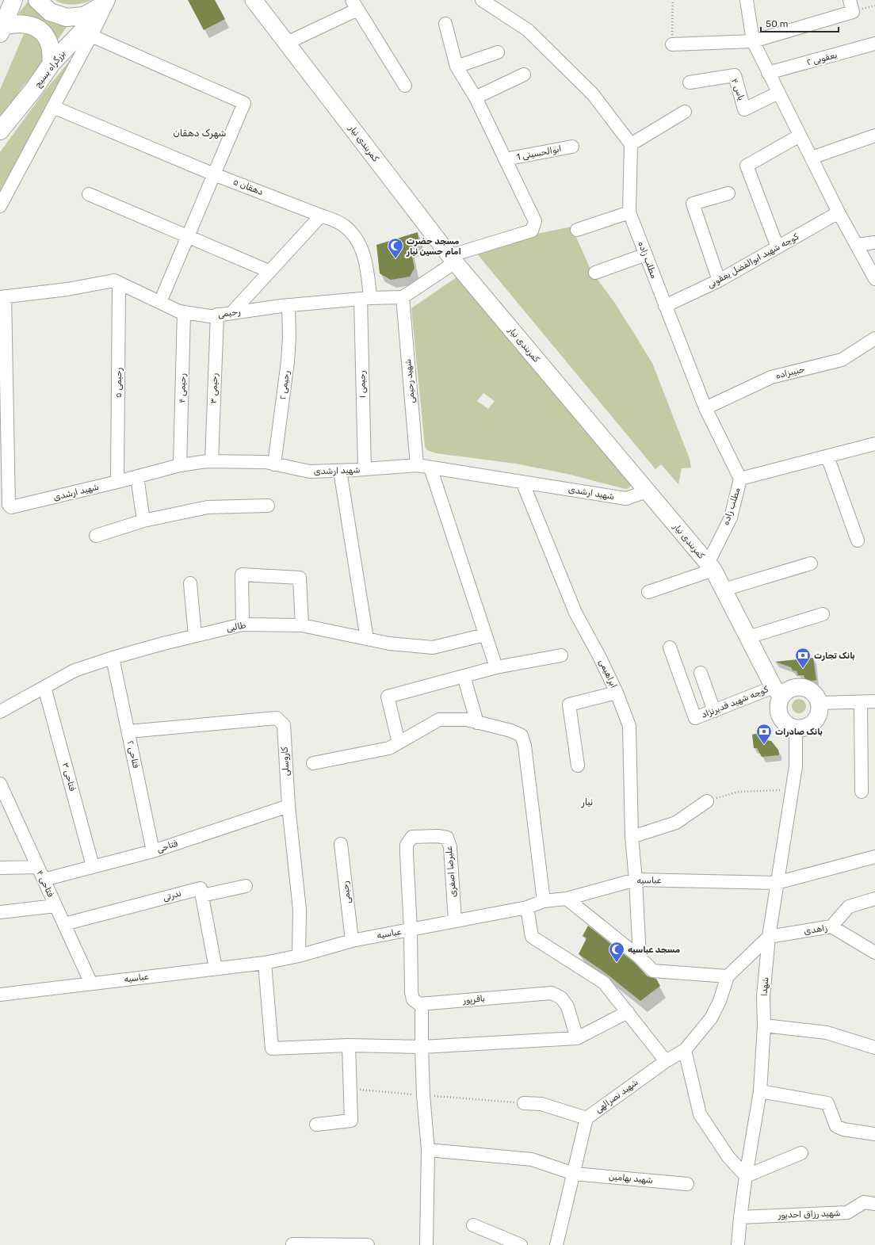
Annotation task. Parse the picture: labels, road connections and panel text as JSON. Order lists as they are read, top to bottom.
{
  "streets": {
    "highway": ["بزرگراه بسیج"],
    "main road": ["کمربندی نیار"],
    "street": [
      "یعقوبی ۲",
      "یاس ۴",
      "ابوالحسینی 1",
      "دهقان ۵",
      "مطلب زاده",
      "کوچه شهید ابوالفضل یعقوبی",
      "رحیمی",
      "حبیبزاده",
      "شهید رحیمی",
      "رحیمی ۵",
      "رحیمی ۱",
      "رحیمی ۲",
      "رحیمی ۴",
      "رحیمی ۳",
      "شهید ارشدی",
      "طالبی",
      "ابراهیمی",
      "کوچه شهید قدیرنژاد",
      "فتاحی ۲",
      "کاروسلی",
      "فتاحی ۳",
      "فتاحی",
      "علیرضا اصغری",
      "عباسیه",
      "فتاحی ۴",
      "ندرتی",
      "زاهدی",
      "شهدا",
      "باقرپور",
      "شهید نصرالهی",
      "شهید بهامین",
      "شهید رزاق احدپور"
    ]
  },
  "crossings": [
    ["کمربندی نیار", "مطلب زاده"],
    ["کمربندی نیار", "شهید ارشدی"],
    ["کمربندی نیار", "کوچه شهید قدیرنژاد"],
    ["کمربندی نیار", "شهدا"],
    ["دهقان ۵", "رحیمی"],
    ["دهقان ۵", "رحیمی ۱"],
    ["مطلب زاده", "کوچه شهید ابوالفضل یعقوبی"],
    ["مطلب زاده", "حبیبزاده"],
    ["رحیمی", "شهید رحیمی"],
    ["رحیمی", "رحیمی ۵"],
    ["رحیمی", "رحیمی ۱"],
    ["رحیمی", "رحیمی ۲"],
    ["رحیمی", "رحیمی ۴"],
    ["رحیمی", "رحیمی ۳"],
    ["رحیمی", "شهید ارشدی"],
    ["رحیمی", "عباسیه"],
    ["شهید رحیمی", "شهید ارشدی"],
    ["رحیمی ۵", "شهید ارشدی"],
    ["رحیمی ۱", "شهید ارشدی"],
    ["رحیمی ۲", "شهید ارشدی"],
    ["رحیمی ۴", "شهید ارشدی"],
    ["رحیمی ۳", "شهید ارشدی"],
    ["شهید ارشدی", "ابراهیمی"],
    ["طالبی", "فتاحی ۲"],
    ["طالبی", "فتاحی ۳"],
    ["ابراهیمی", "عباسیه"],
    ["کوچه شهید قدیرنژاد", "شهدا"],
    ["فتاحی ۲", "کاروسلی"],
    ["فتاحی ۲", "فتاحی"],
    ["کاروسلی", "فتاحی"],
    ["کاروسلی", "عباسیه"],
    ["فتاحی ۳", "فتاحی"],
    ["فتاحی", "فتاحی ۴"],
    ["علیرضا اصغری", "عباسیه"],
    ["عباسیه", "فتاحی ۴"],
    ["عباسیه", "شهدا"],
    ["فتاحی ۴", "ندرتی"],
    ["زاهدی", "شهدا"],
    ["شهدا", "شهید رزاق احدپور"],
    ["شهید نصرالهی", "شهید بهامین"]
  ],
  "districts": ["شهرک دهقان", "نیار"],
  "places": {
    "mosque": ["مسجد حضرت امام حسین نیار", "مسجد عباسیه"],
    "bank": ["بانک تجارت", "بانک صادرات"]
  },
  "scale_bar": "50 m"
}
